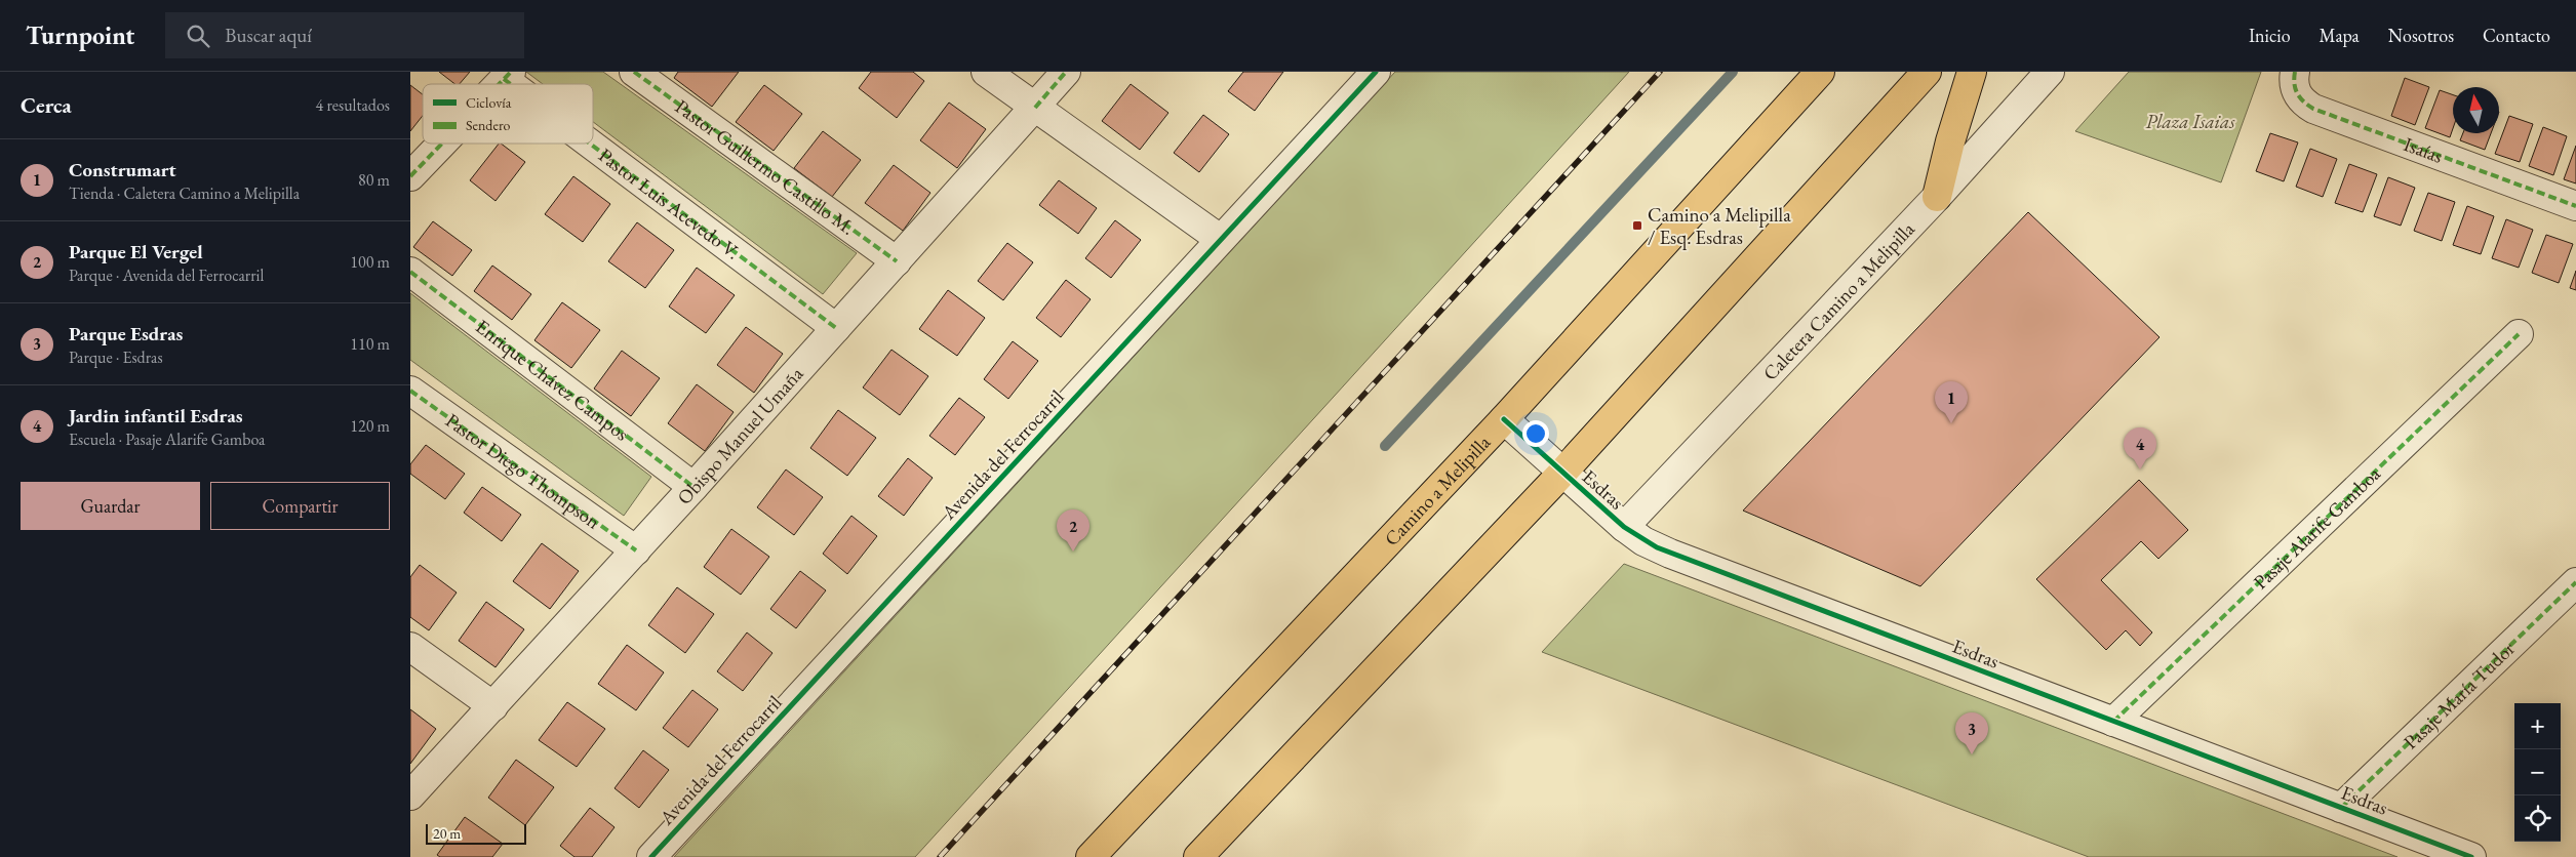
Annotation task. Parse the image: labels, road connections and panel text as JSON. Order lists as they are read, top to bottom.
{
  "streets": {
    "main road": ["Camino a Melipilla"],
    "street": [
      "Isaías",
      "Pastor Guillermo Castillo M.",
      "Pastor Luis Acevedo V.",
      "Caletera Camino a Melipilla",
      "Enrique Chávez Campos",
      "Obispo Manuel Umaña",
      "Avenida del Ferrocarril",
      "Pastor Diego Thompson",
      "Esdras",
      "Pasaje Alarife Gamboa",
      "Pasaje María Tudor"
    ]
  },
  "crossings": [
    ["Pastor Guillermo Castillo M.", "Obispo Manuel Umaña"],
    ["Pastor Luis Acevedo V.", "Obispo Manuel Umaña"],
    ["Caletera Camino a Melipilla", "Esdras"],
    ["Enrique Chávez Campos", "Obispo Manuel Umaña"],
    ["Obispo Manuel Umaña", "Pastor Diego Thompson"],
    ["Esdras", "Camino a Melipilla"],
    ["Esdras", "Pasaje Alarife Gamboa"],
    ["Esdras", "Pasaje María Tudor"]
  ],
  "parks": ["Plaza Isaias"],
  "places": {
    "transit": ["Camino a Melipilla / Esq. Esdras"]
  },
  "legend": ["Ciclovía", "Sendero"],
  "scale_bar": "20 m",
  "north": "top",
  "page": {
    "header": "Turnpoint",
    "search": "Buscar aquí",
    "nav": [
      "Inicio",
      "Mapa",
      "Nosotros",
      "Contacto"
    ],
    "heading": ["Cerca", "4 resultados"],
    "list": [
      {
        "mark": "1",
        "name": "Construmart",
        "note": "Tienda · Caletera Camino a Melipilla",
        "value": "80 m"
      },
      {
        "mark": "2",
        "name": "Parque El Vergel",
        "note": "Parque · Avenida del Ferrocarril",
        "value": "100 m"
      },
      {
        "mark": "3",
        "name": "Parque Esdras",
        "note": "Parque · Esdras",
        "value": "110 m"
      },
      {
        "mark": "4",
        "name": "Jardin infantil Esdras",
        "note": "Escuela · Pasaje Alarife Gamboa",
        "value": "120 m"
      }
    ],
    "pins": [
      "1",
      "4",
      "2",
      "3"
    ],
    "buttons": ["Guardar", "Compartir"],
    "map_buttons": ["+", "−"],
    "scale": "20 m"
  }
}
